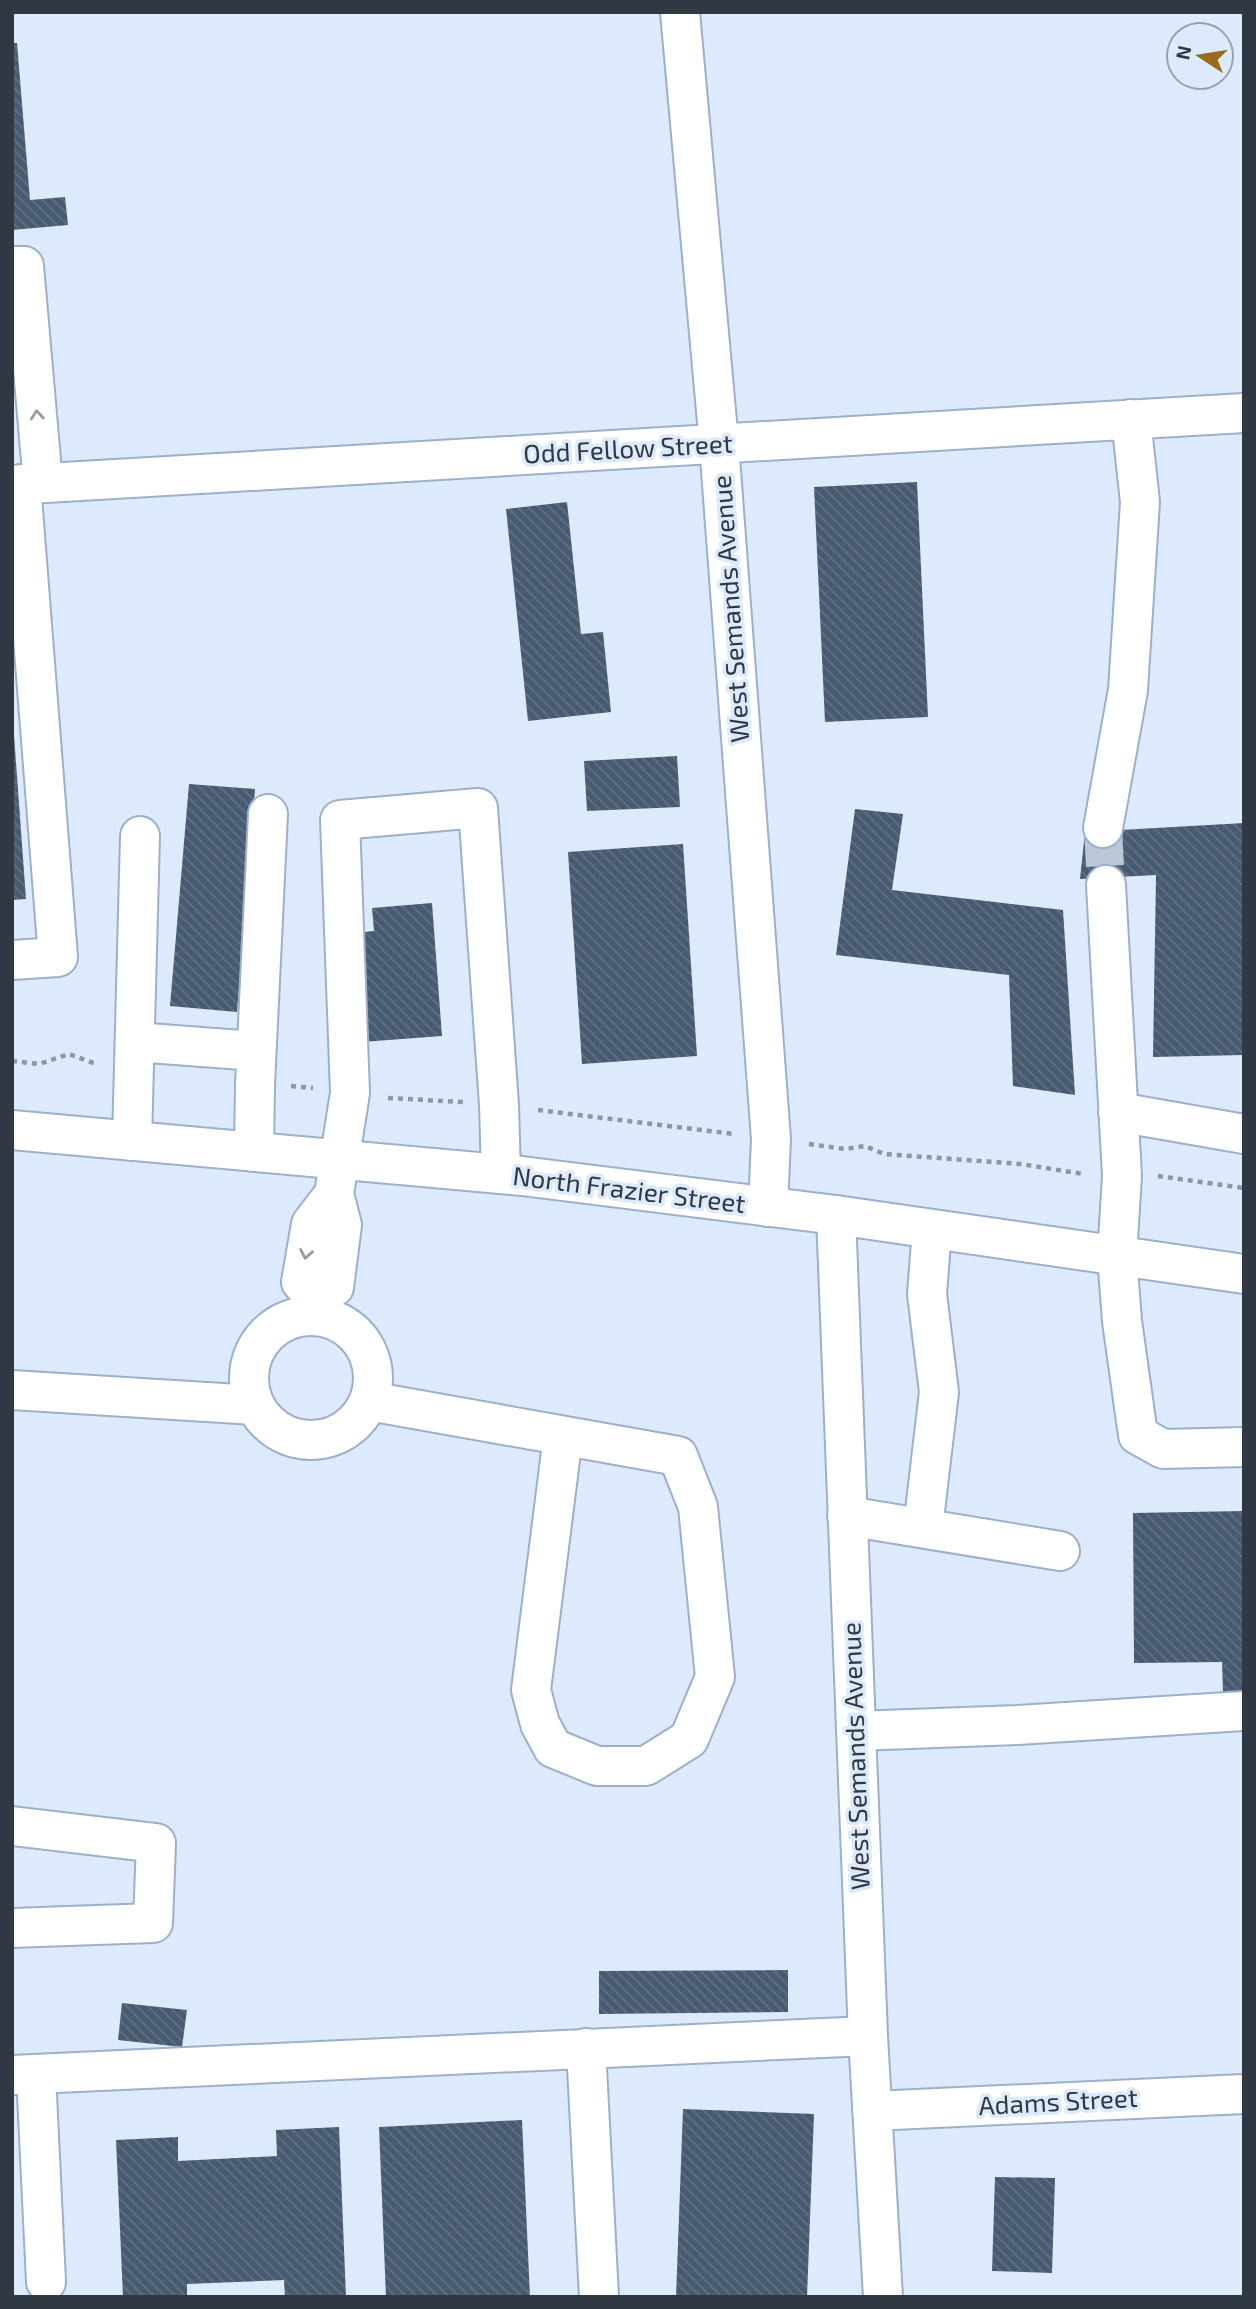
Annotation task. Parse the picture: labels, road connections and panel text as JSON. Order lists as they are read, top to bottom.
{
  "streets": {
    "street": [
      "Odd Fellow Street",
      "West Semands Avenue",
      "North Frazier Street",
      "Adams Street"
    ]
  },
  "crossings": [
    ["Odd Fellow Street", "West Semands Avenue"],
    ["West Semands Avenue", "North Frazier Street"],
    ["West Semands Avenue", "Adams Street"]
  ],
  "north": "left"
}
